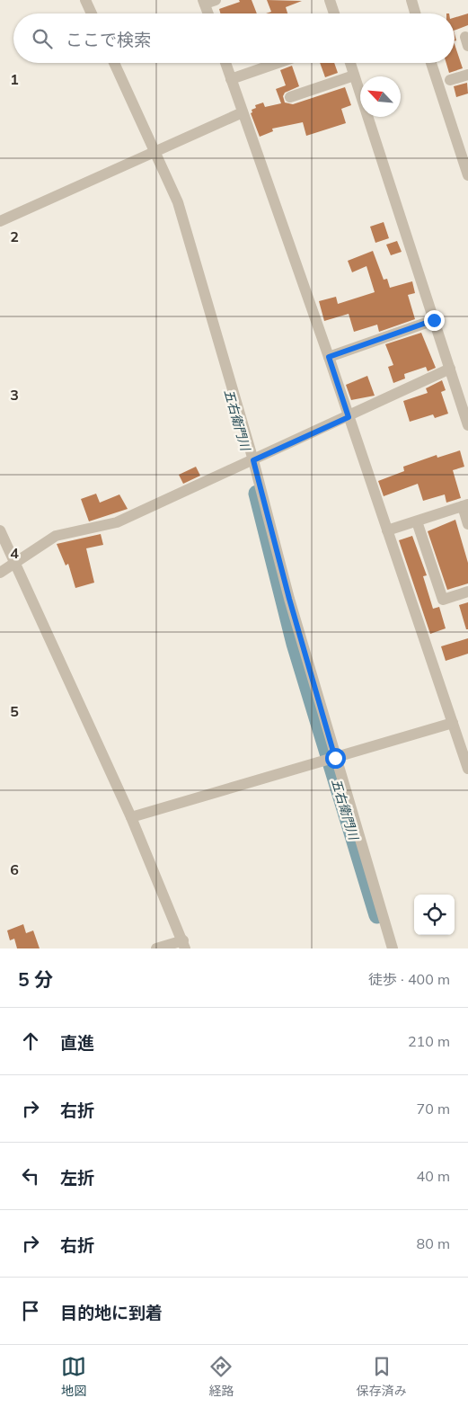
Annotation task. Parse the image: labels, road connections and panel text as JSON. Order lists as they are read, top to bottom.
{
  "water": ["五右衛門川"],
  "north": "top left",
  "page": {
    "search": "ここで検索",
    "heading": ["5 分", "徒歩 · 400 m"],
    "list": [
      ["直進", "210 m"],
      ["右折", "70 m"],
      ["左折", "40 m"],
      ["右折", "80 m"],
      "目的地に到着"
    ],
    "nav": ["地図", "経路", "保存済み"]
  },
  "grid": {
    "rows": [
      "1",
      "2",
      "3",
      "4",
      "5",
      "6"
    ]
  }
}
